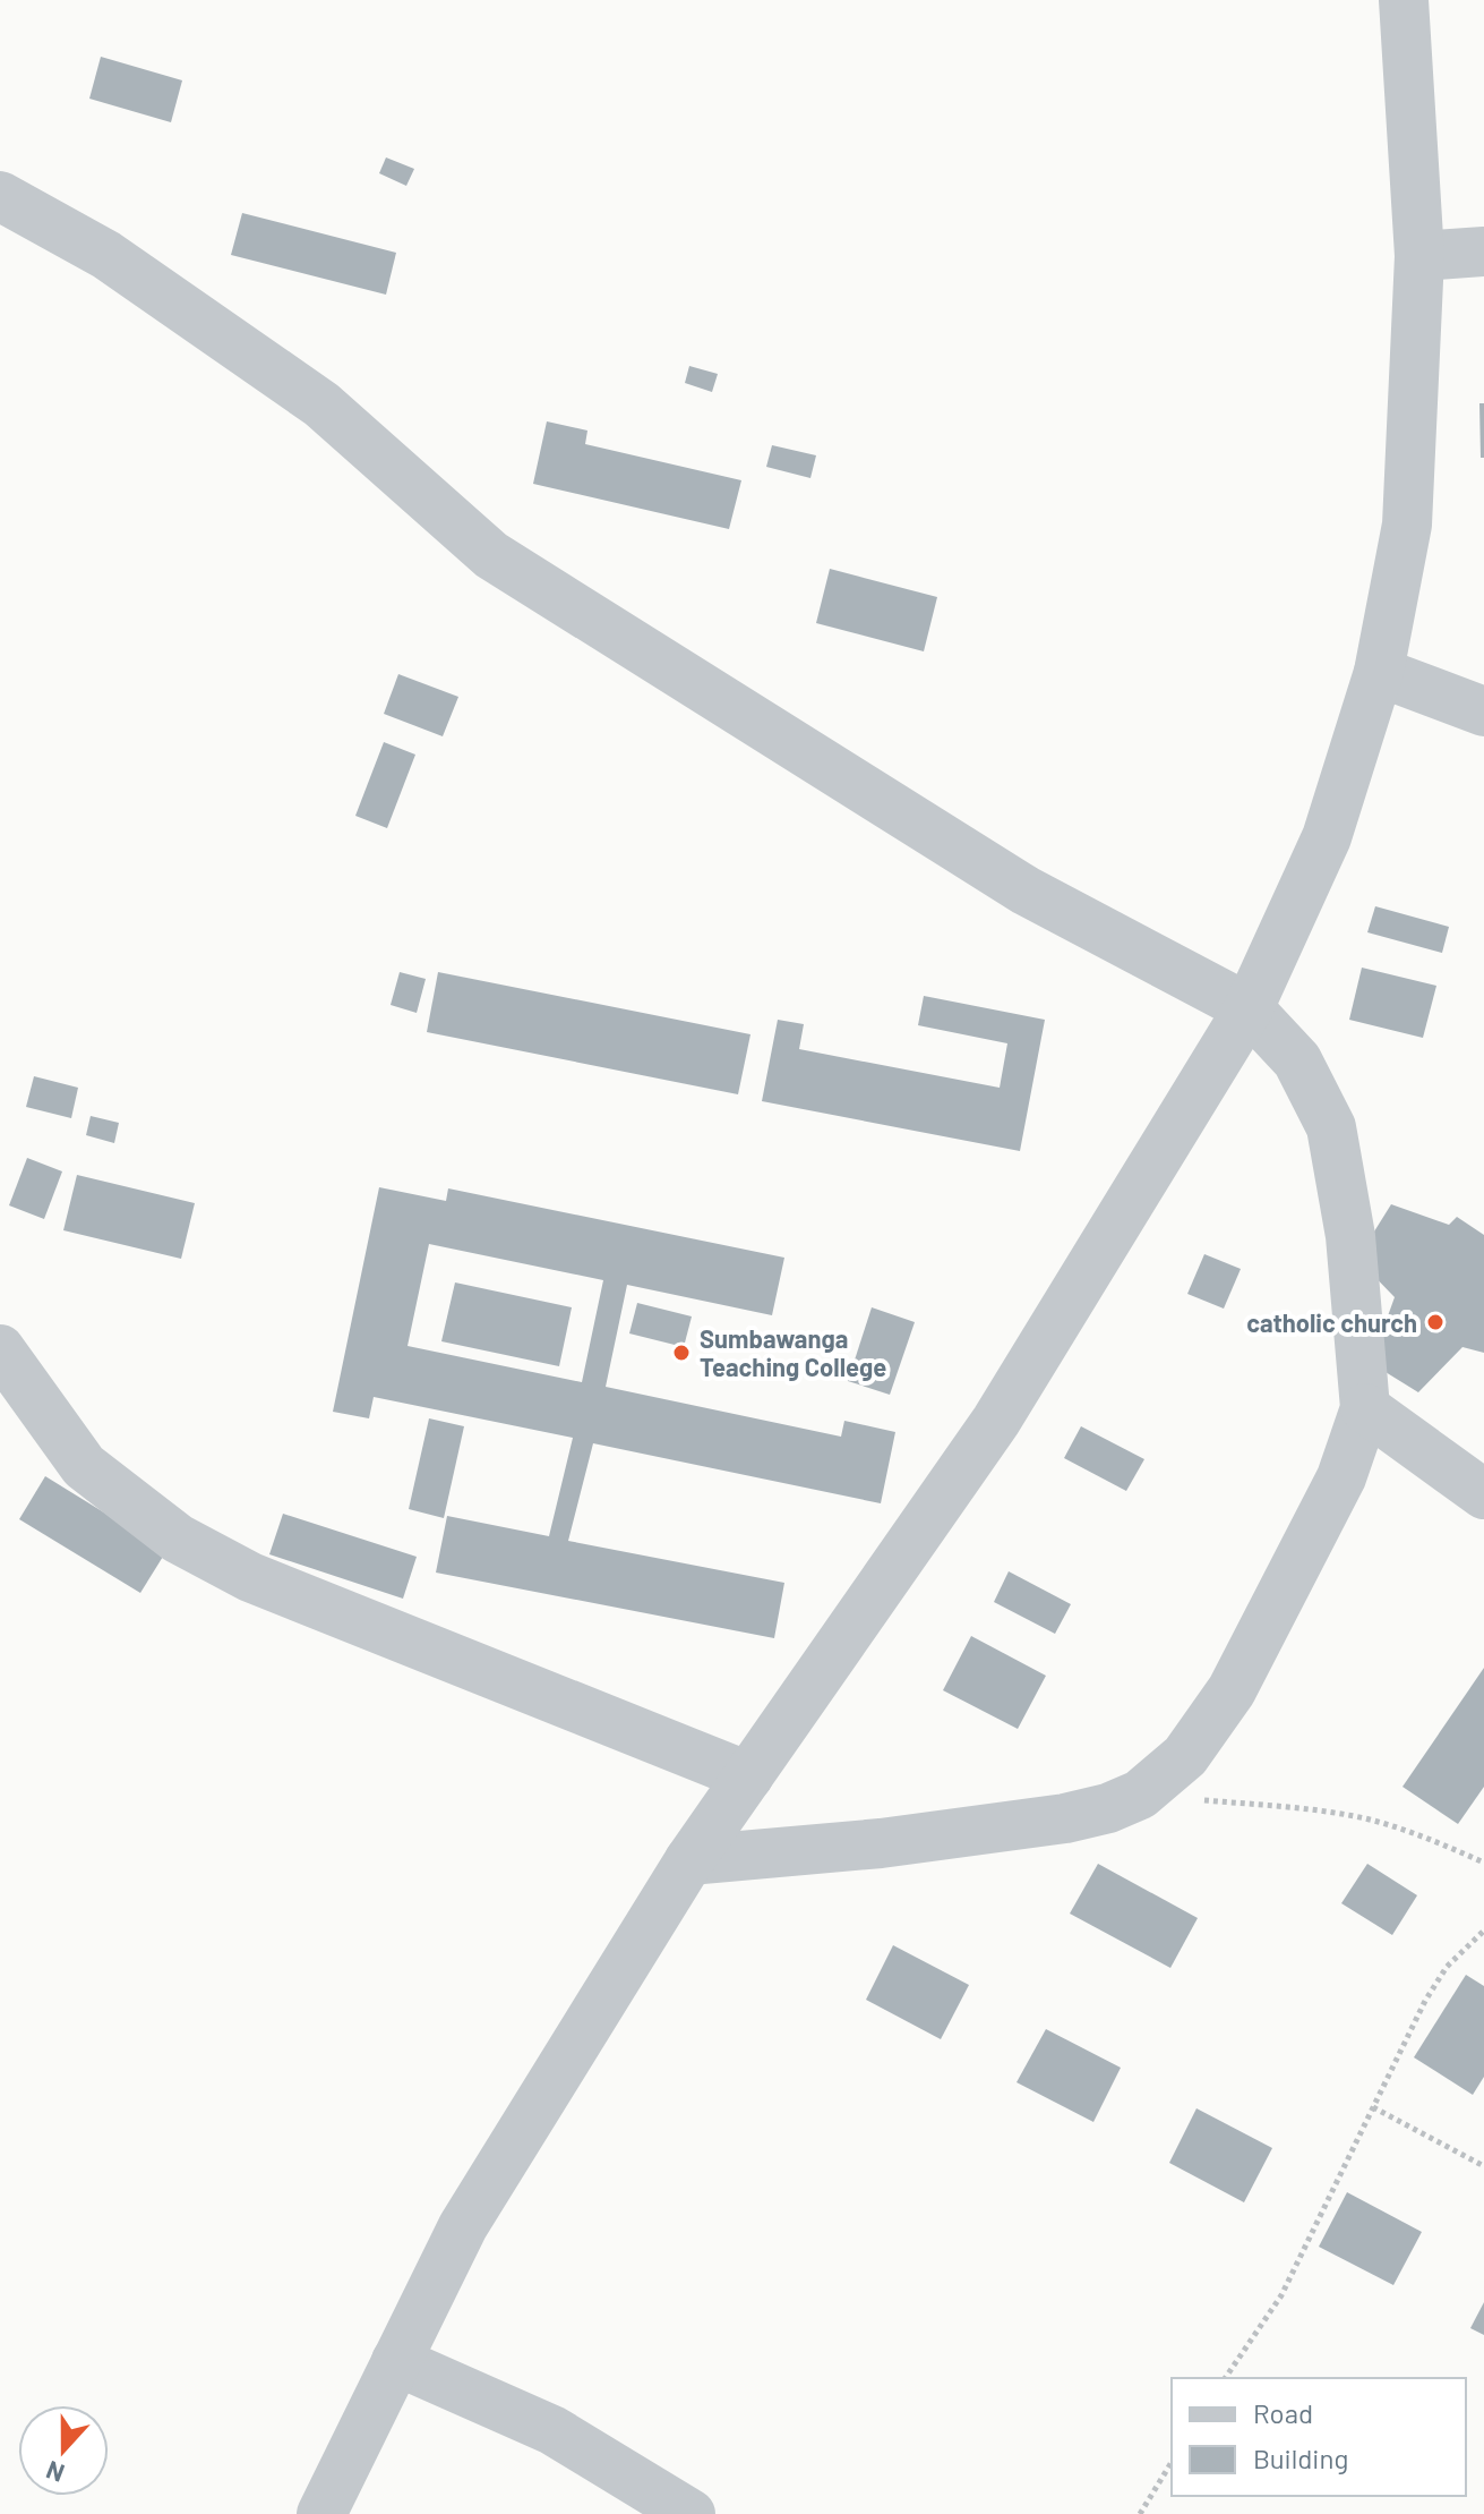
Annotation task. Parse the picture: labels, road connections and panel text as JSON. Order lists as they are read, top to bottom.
{
  "places": ["catholic church", "Sumbawanga Teaching College"],
  "legend": ["Road", "Building"],
  "north": "bottom"
}
